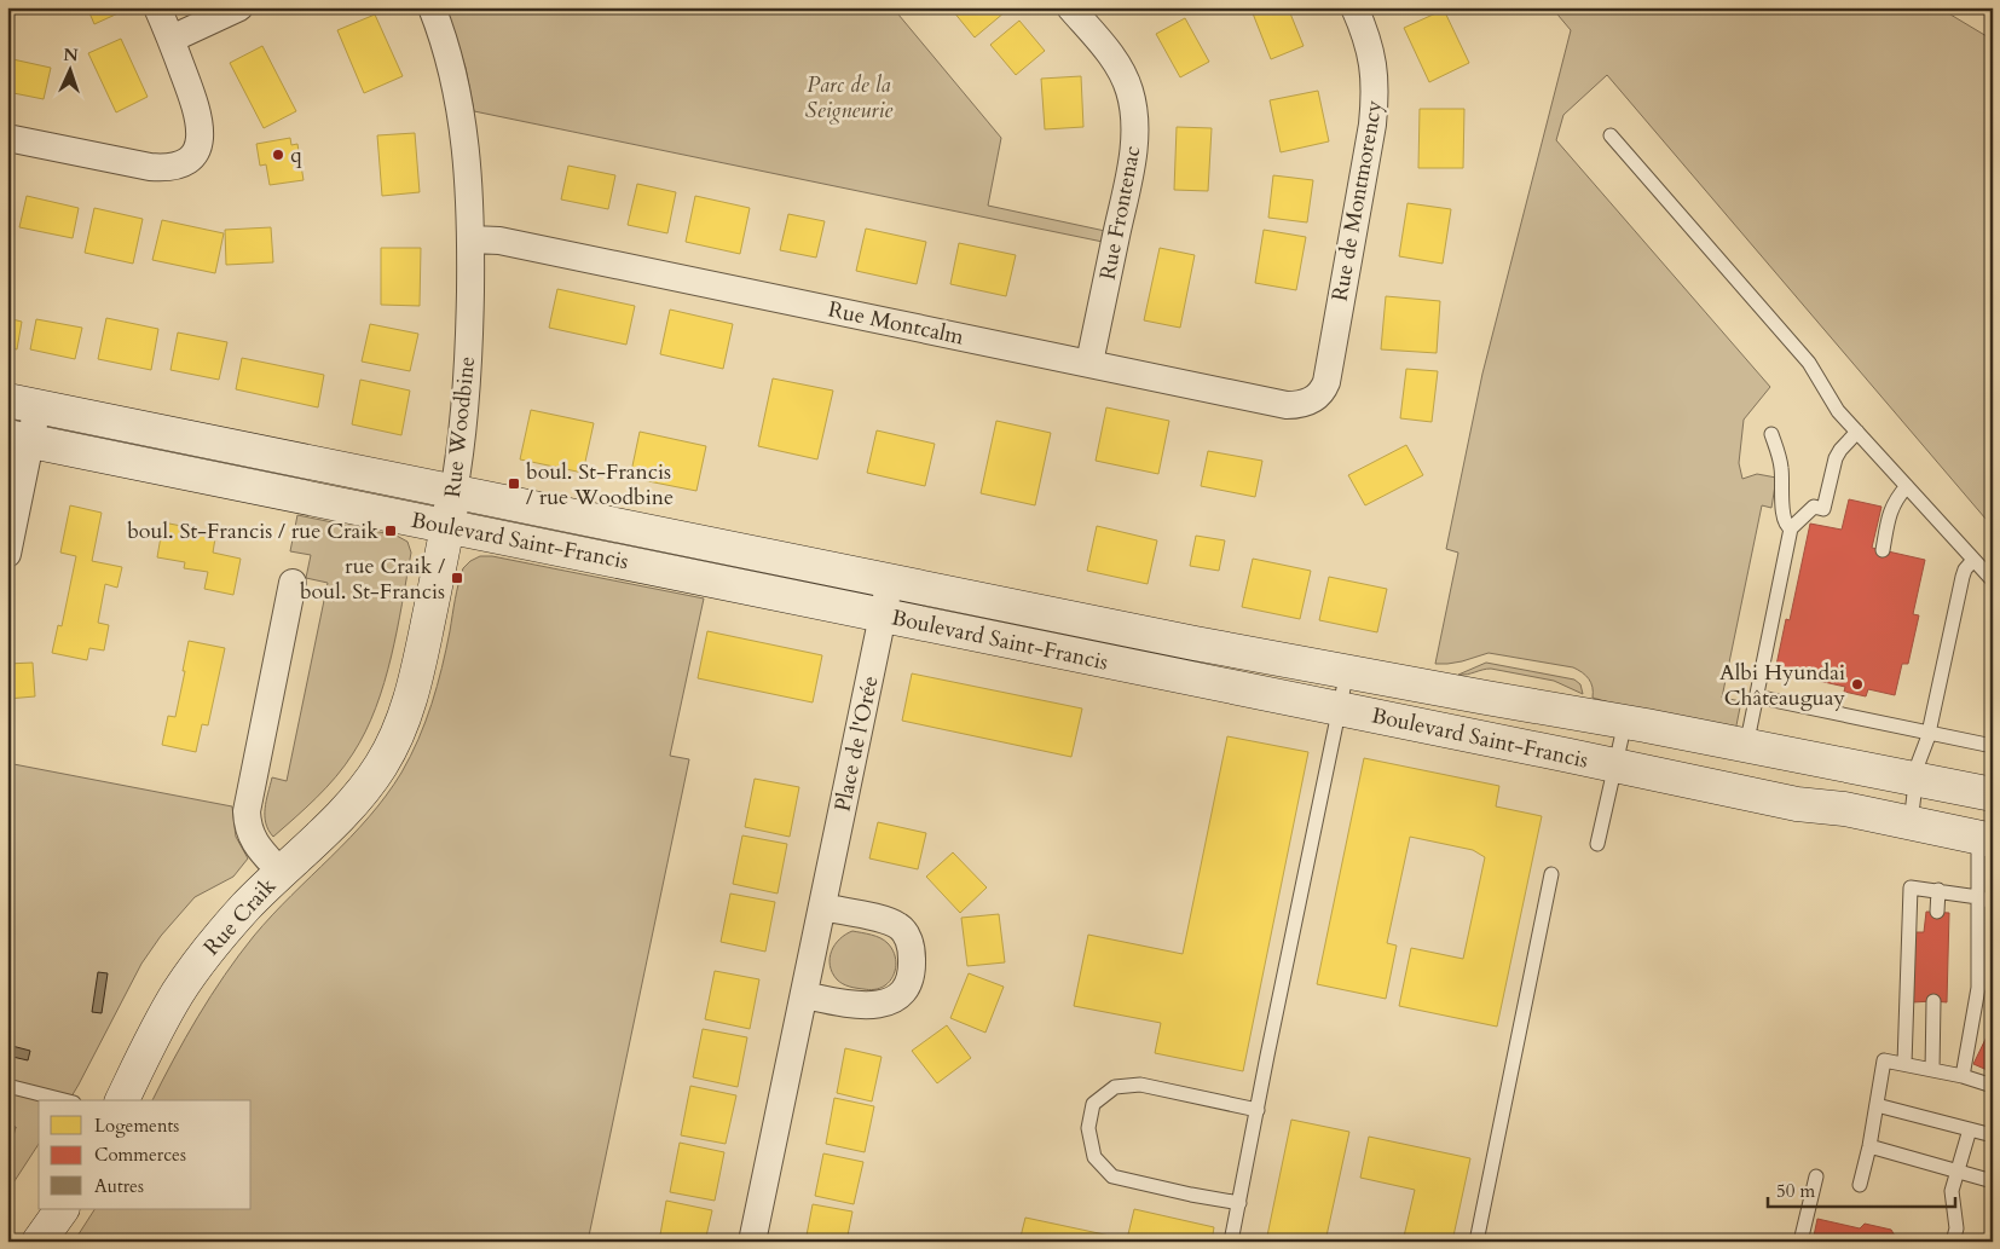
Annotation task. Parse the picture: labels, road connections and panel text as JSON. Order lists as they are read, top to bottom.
{
  "streets": {
    "street": [
      "Rue de Montmorency",
      "Rue Frontenac",
      "Rue Montcalm",
      "Rue Woodbine",
      "Boulevard Saint-Francis",
      "Place de l'Orée",
      "Rue Craik"
    ]
  },
  "crossings": [
    ["Rue de Montmorency", "Rue Montcalm"],
    ["Rue Frontenac", "Rue Montcalm"],
    ["Rue Montcalm", "Rue Woodbine"],
    ["Rue Woodbine", "Boulevard Saint-Francis"],
    ["Rue Woodbine", "Rue Craik"],
    ["Boulevard Saint-Francis", "Place de l'Orée"]
  ],
  "parks": ["Parc de la Seigneurie"],
  "places": {
    "other": ["q", "Albi Hyundai Châteauguay"],
    "transit": ["boul. St-Francis / rue Woodbine", "boul. St-Francis / rue Craik", "rue Craik / boul. St-Francis"]
  },
  "legend": ["Logements", "Commerces", "Autres"],
  "scale_bar": "50 m",
  "north": "top"
}
